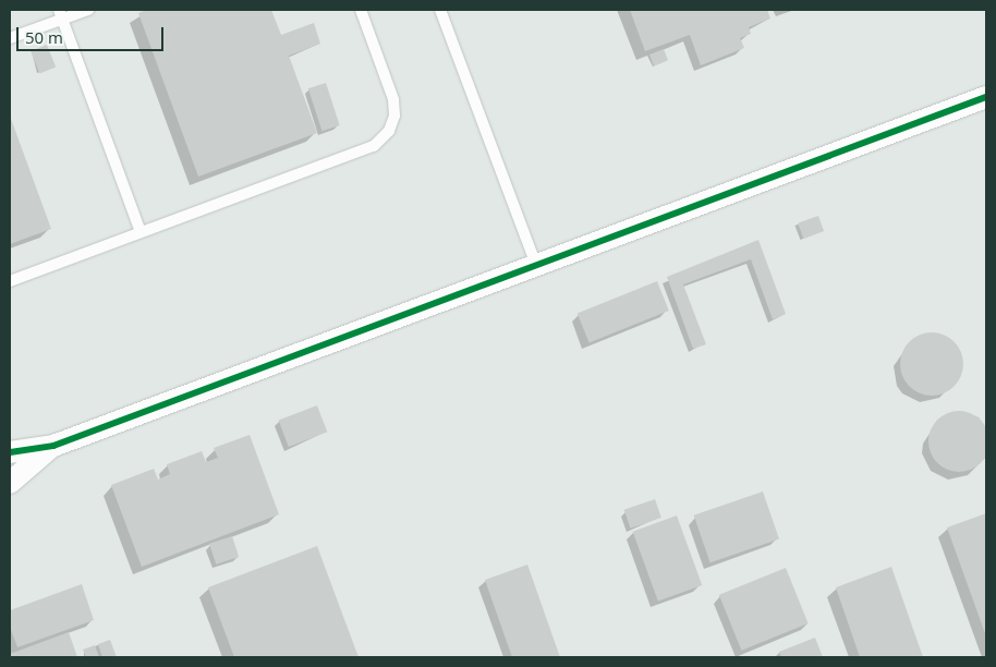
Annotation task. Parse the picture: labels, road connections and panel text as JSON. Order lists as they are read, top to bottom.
{
  "scale_bar": "50 m"
}
